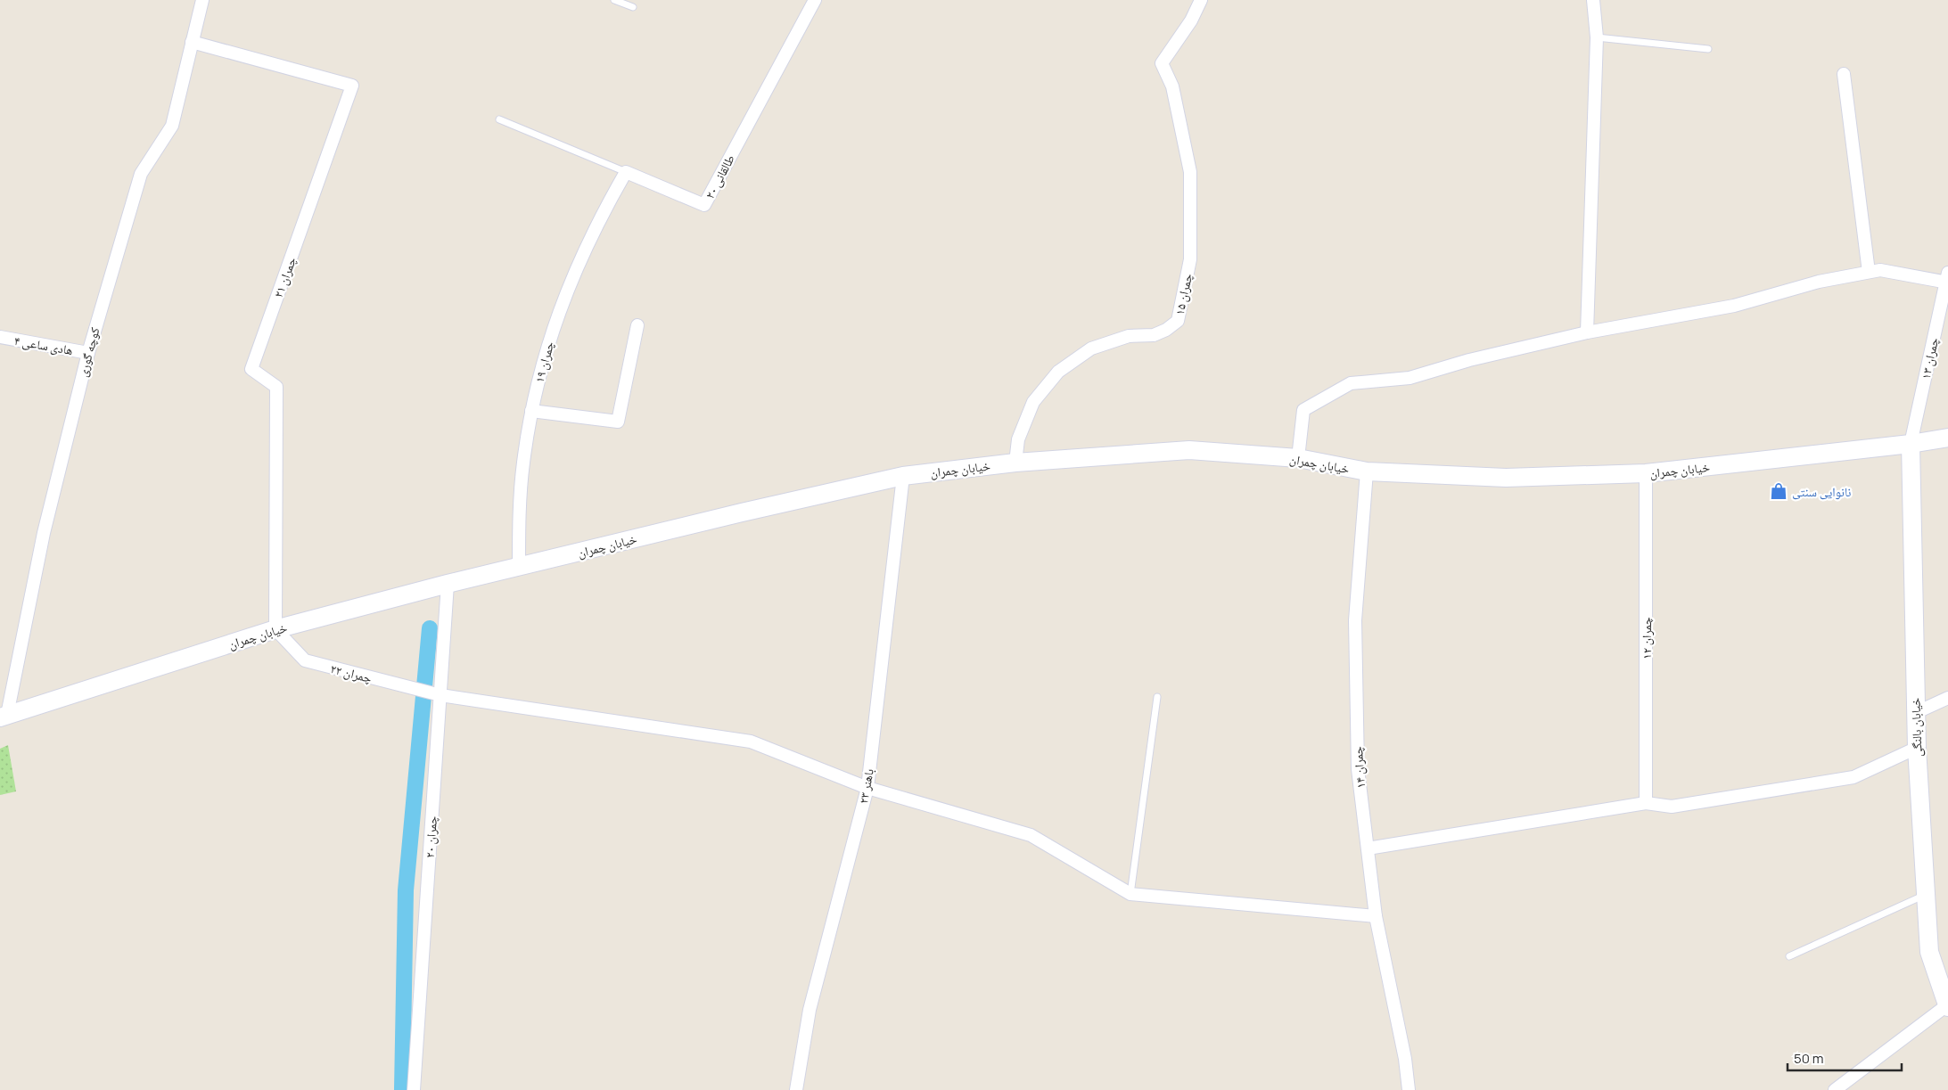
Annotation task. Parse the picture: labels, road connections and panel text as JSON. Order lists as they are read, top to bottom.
{
  "streets": {
    "main road": ["خیابان چمران", "خیابان بالنگی"],
    "street": [
      "طالقانی ۲۰",
      "چمران ۲۱",
      "چمران ۱۵",
      "هادی ساعی ۴",
      "کوچه گوری",
      "چمران ۱۳",
      "چمران ۱۹",
      "چمران ۱۲",
      "چمران ۲۲",
      "چمران ۱۴",
      "باهنر ۲۳",
      "چمران ۲۰"
    ]
  },
  "crossings": [
    ["طالقانی ۲۰", "چمران ۱۹"],
    ["چمران ۲۱", "کوچه گوری"],
    ["چمران ۲۱", "خیابان چمران"],
    ["چمران ۲۱", "چمران ۲۲"],
    ["چمران ۱۵", "خیابان چمران"],
    ["هادی ساعی ۴", "کوچه گوری"],
    ["کوچه گوری", "خیابان چمران"],
    ["چمران ۱۳", "خیابان چمران"],
    ["چمران ۱۳", "خیابان بالنگی"],
    ["چمران ۱۹", "خیابان چمران"],
    ["خیابان چمران", "چمران ۱۲"],
    ["خیابان چمران", "چمران ۲۲"],
    ["خیابان چمران", "خیابان بالنگی"],
    ["خیابان چمران", "چمران ۱۴"],
    ["خیابان چمران", "باهنر ۲۳"],
    ["خیابان چمران", "چمران ۲۰"],
    ["چمران ۲۲", "باهنر ۲۳"],
    ["چمران ۲۲", "چمران ۲۰"]
  ],
  "places": {
    "shop": ["نانوایی سنتی"]
  },
  "scale_bar": "50 m"
}
